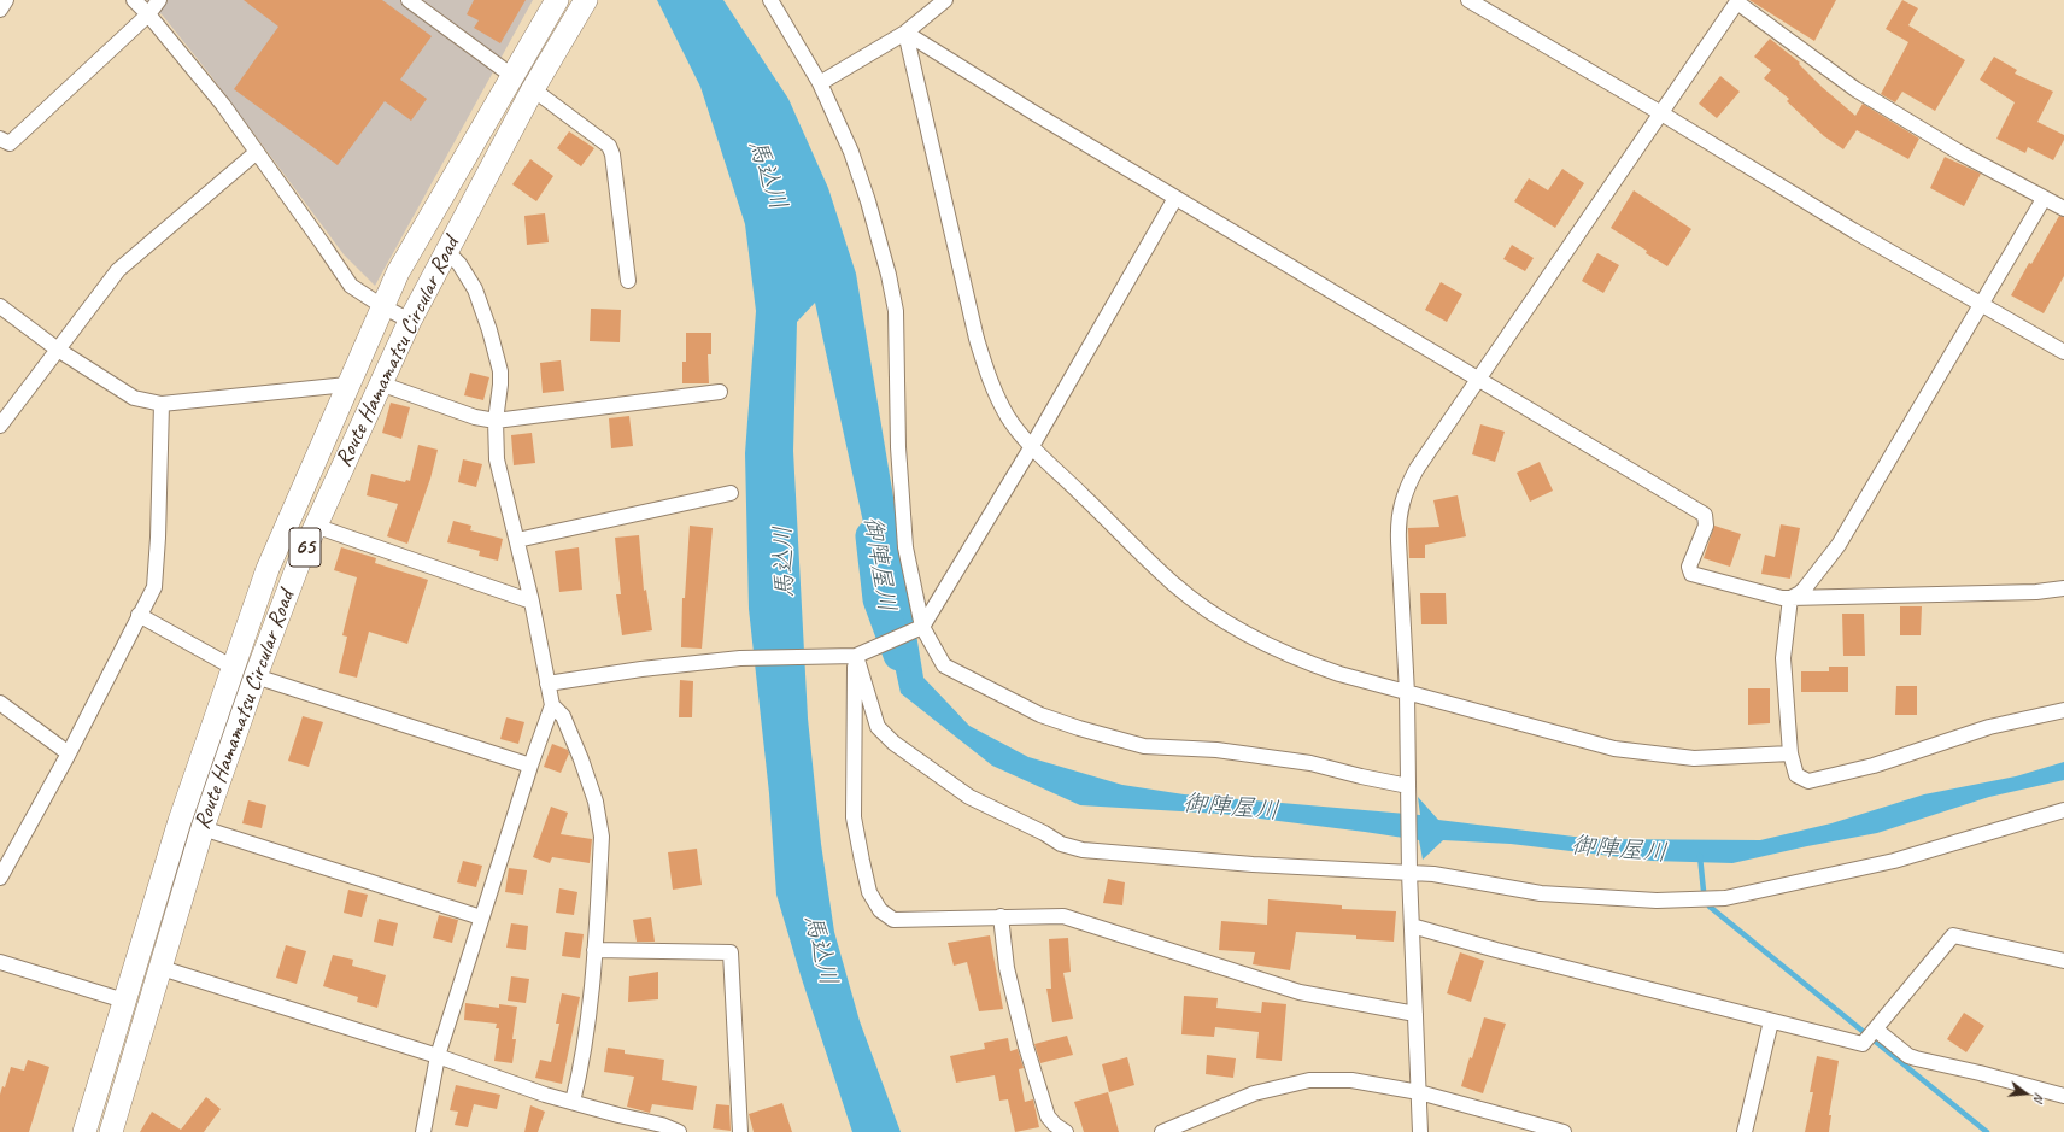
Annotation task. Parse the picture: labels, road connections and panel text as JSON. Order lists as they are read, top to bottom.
{
  "streets": {
    "main road": ["Route Hamamatsu Circular Road", "65"]
  },
  "water": ["馬込川", "御陣屋川"],
  "north": "right"
}
